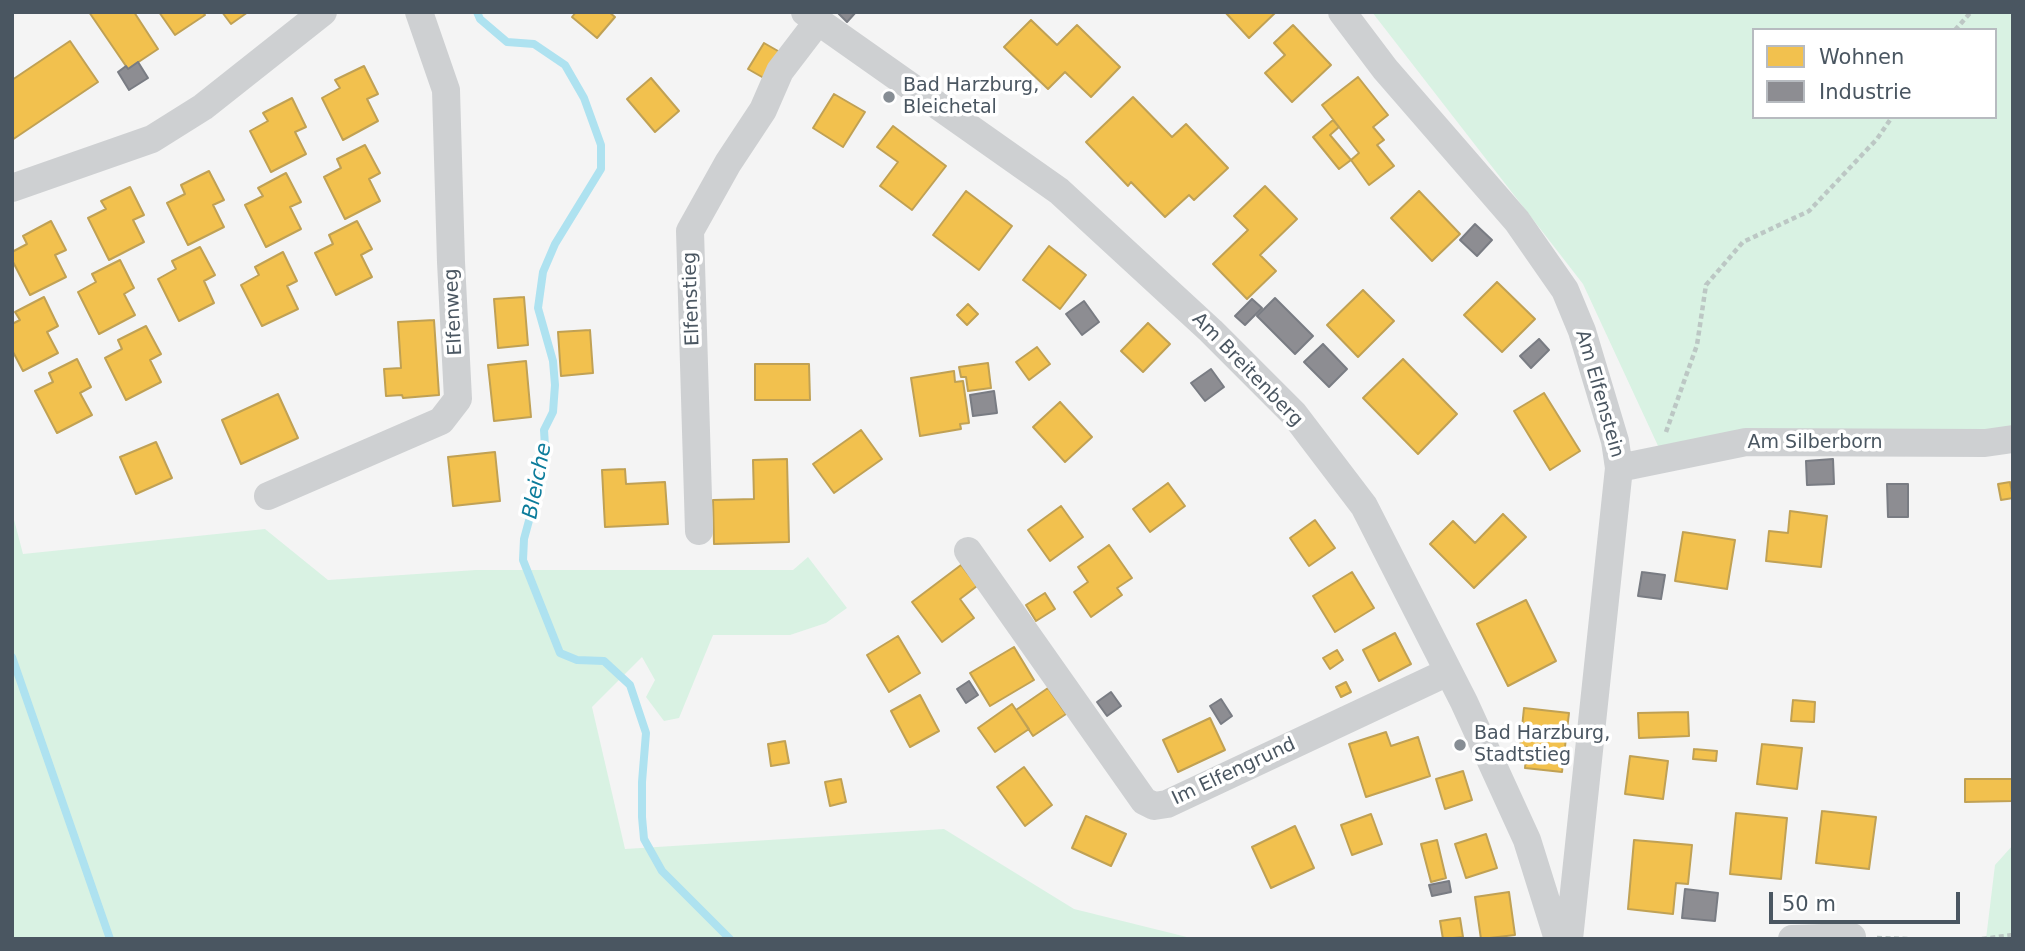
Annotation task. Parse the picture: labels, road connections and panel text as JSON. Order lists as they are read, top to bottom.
{
  "streets": {
    "street": [
      "Elfenstieg",
      "Elfenweg",
      "Am Breitenberg",
      "Am Elfenstein",
      "Am Silberborn",
      "Im Elfengrund"
    ]
  },
  "crossings": [
    ["Elfenstieg", "Am Breitenberg"],
    ["Am Breitenberg", "Im Elfengrund"],
    ["Am Elfenstein", "Am Silberborn"]
  ],
  "water": ["Bleiche"],
  "places": ["Bad Harzburg, Bleichetal", "Bad Harzburg, Stadtstieg"],
  "legend": ["Wohnen", "Industrie"],
  "scale_bar": "50 m"
}
